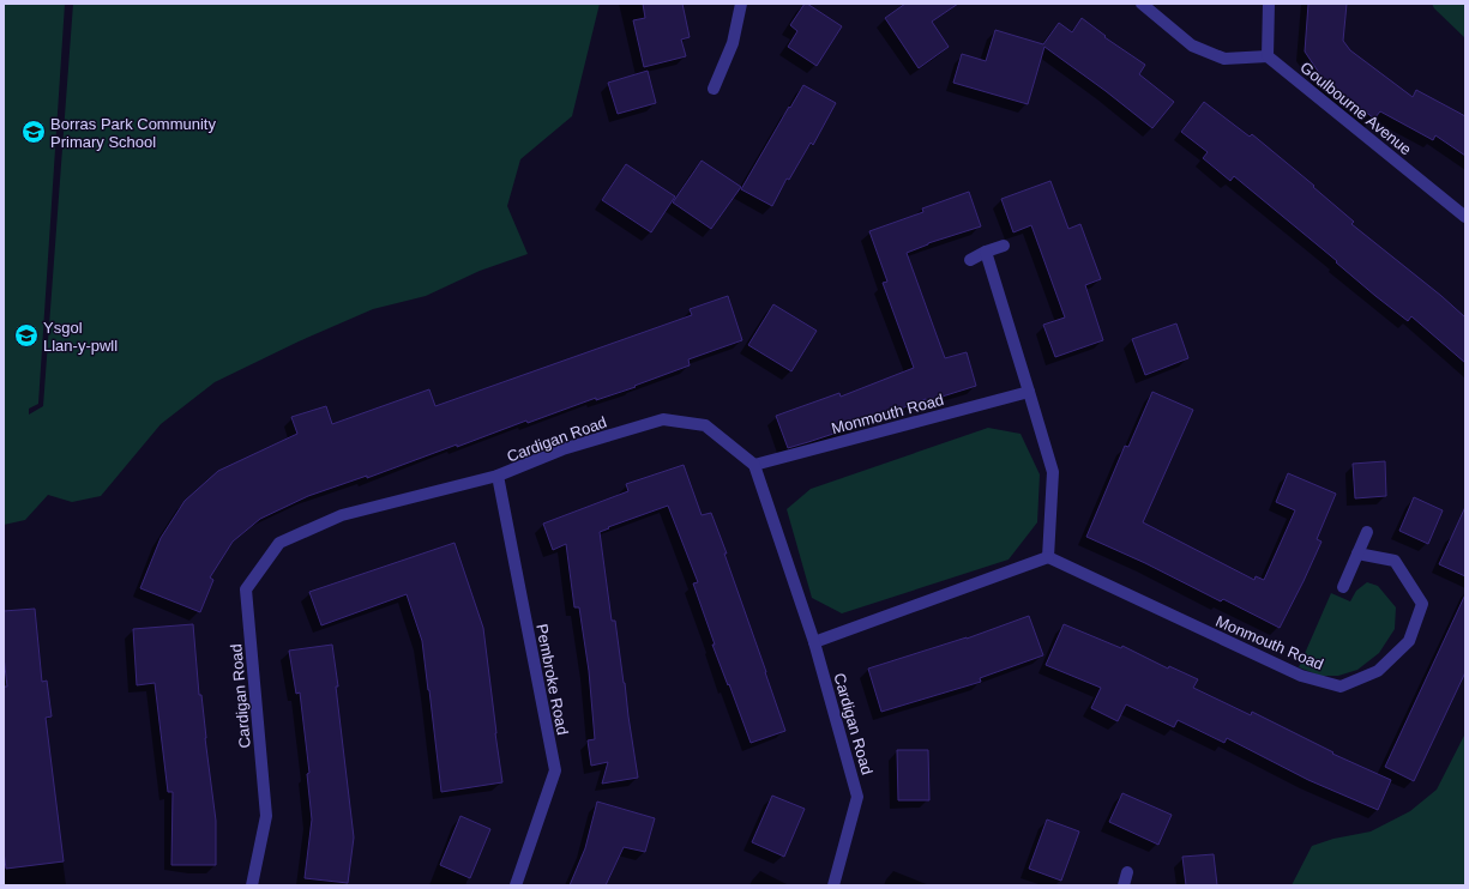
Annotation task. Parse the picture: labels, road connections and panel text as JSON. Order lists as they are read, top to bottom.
{
  "streets": {
    "street": [
      "Goulbourne Avenue",
      "Monmouth Road",
      "Cardigan Road",
      "Pembroke Road"
    ]
  },
  "crossings": [
    ["Monmouth Road", "Cardigan Road"],
    ["Cardigan Road", "Pembroke Road"]
  ],
  "places": {
    "school or university": ["Borras Park Community Primary School", "Ysgol Llan-y-pwll"]
  }
}
